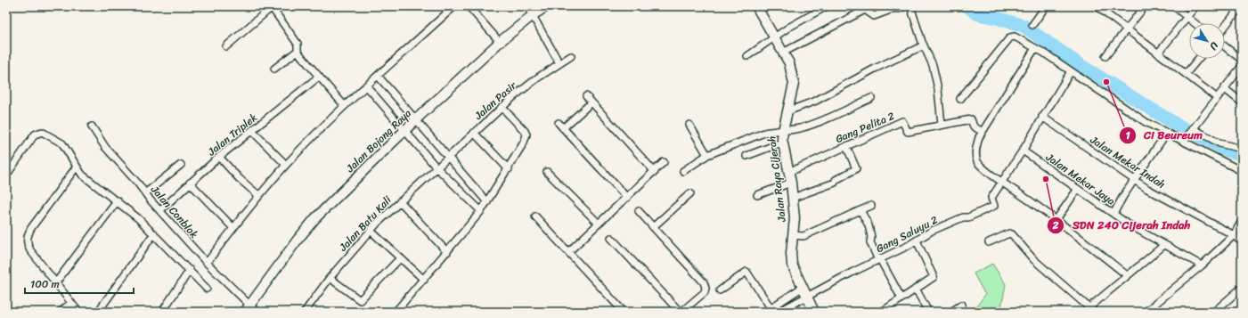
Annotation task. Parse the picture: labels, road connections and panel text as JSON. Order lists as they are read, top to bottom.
{
  "streets": {
    "street": [
      "Jalan Pasir",
      "Gang Pelita 2",
      "Jalan Triplek",
      "Jalan Bojong Raya",
      "Jalan Mekar Indah",
      "Jalan Raya Cijerah",
      "Jalan Mekar Jaya",
      "Jalan Conblok",
      "Jalan Batu Kali",
      "Gang Saluyu 2"
    ]
  },
  "crossings": [
    ["Jalan Pasir", "Jalan Batu Kali"],
    ["Gang Pelita 2", "Jalan Raya Cijerah"],
    ["Jalan Triplek", "Jalan Conblok"],
    ["Jalan Bojong Raya", "Jalan Conblok"],
    ["Jalan Raya Cijerah", "Gang Saluyu 2"]
  ],
  "places": ["Ci Beureum", "SDN 240 Cijerah Indah"],
  "scale_bar": "100 m",
  "north": "bottom right"
}
